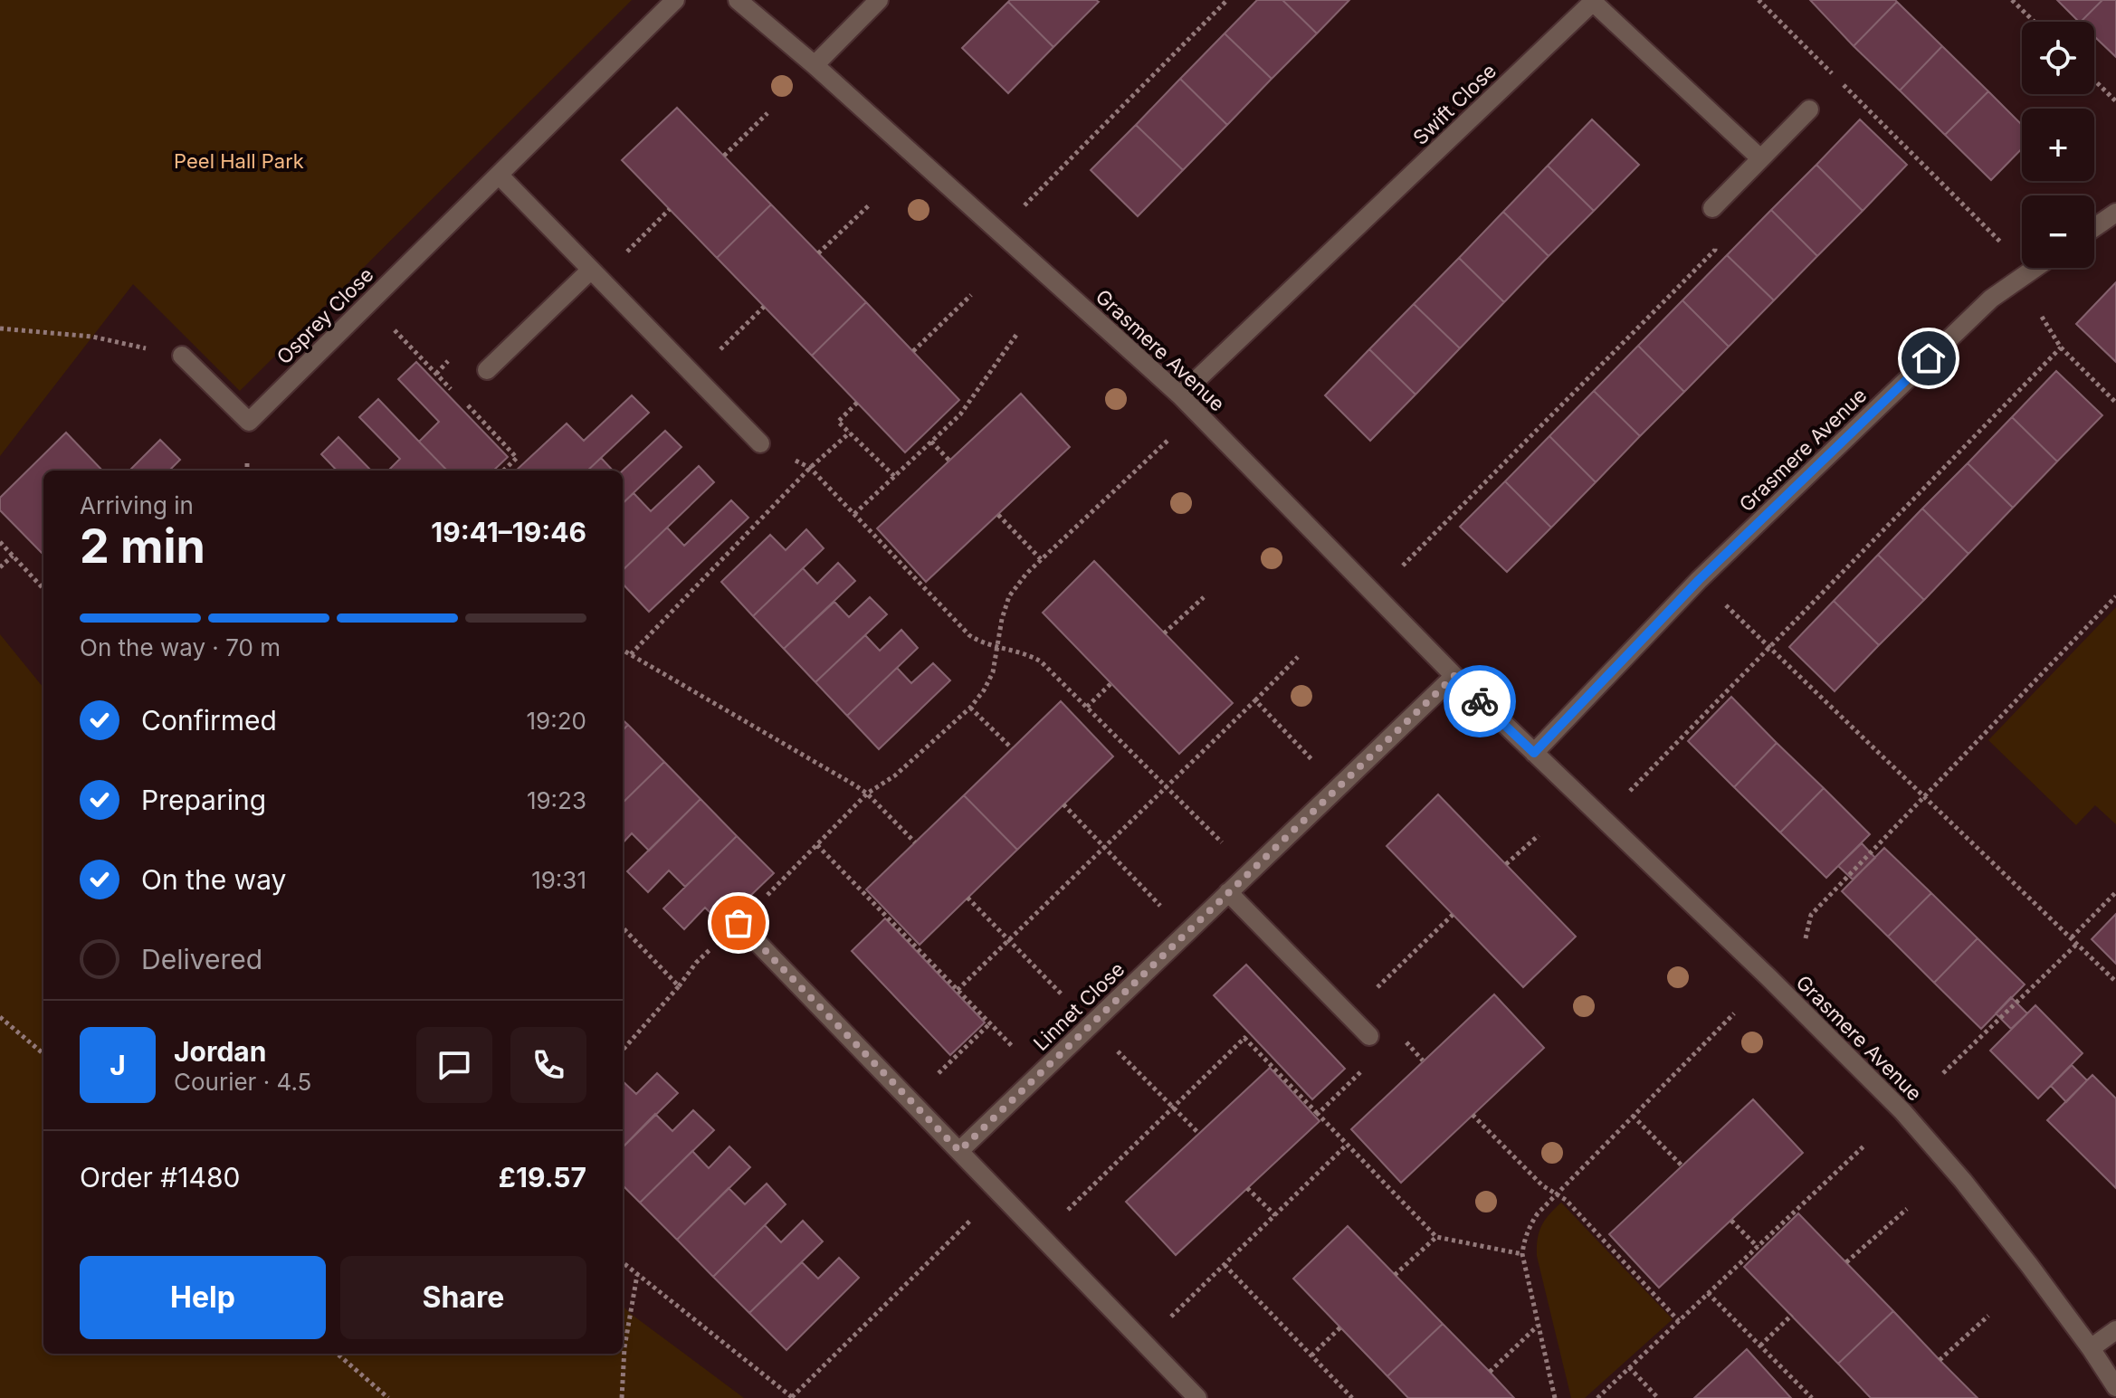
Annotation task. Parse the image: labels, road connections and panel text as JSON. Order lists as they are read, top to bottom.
{
  "streets": {
    "street": [
      "Swift Close",
      "Osprey Close",
      "Grasmere Avenue",
      "Linnet Close"
    ]
  },
  "crossings": [
    ["Swift Close", "Grasmere Avenue"],
    ["Grasmere Avenue", "Linnet Close"]
  ],
  "parks": ["Peel Hall Park"],
  "page": {
    "map_buttons": ["+", "−"],
    "heading": ["2 min", "Arriving in", "19:41–19:46"],
    "panel": [
      "Jordan",
      "Courier · 4.5",
      "Order #1480",
      "£19.57"
    ],
    "bar": "On the way · 70 m",
    "list": [
      ["Confirmed", "19:20"],
      ["Preparing", "19:23"],
      ["On the way", "19:31"],
      "Delivered"
    ],
    "round": "J",
    "buttons": ["Help", "Share"]
  }
}
